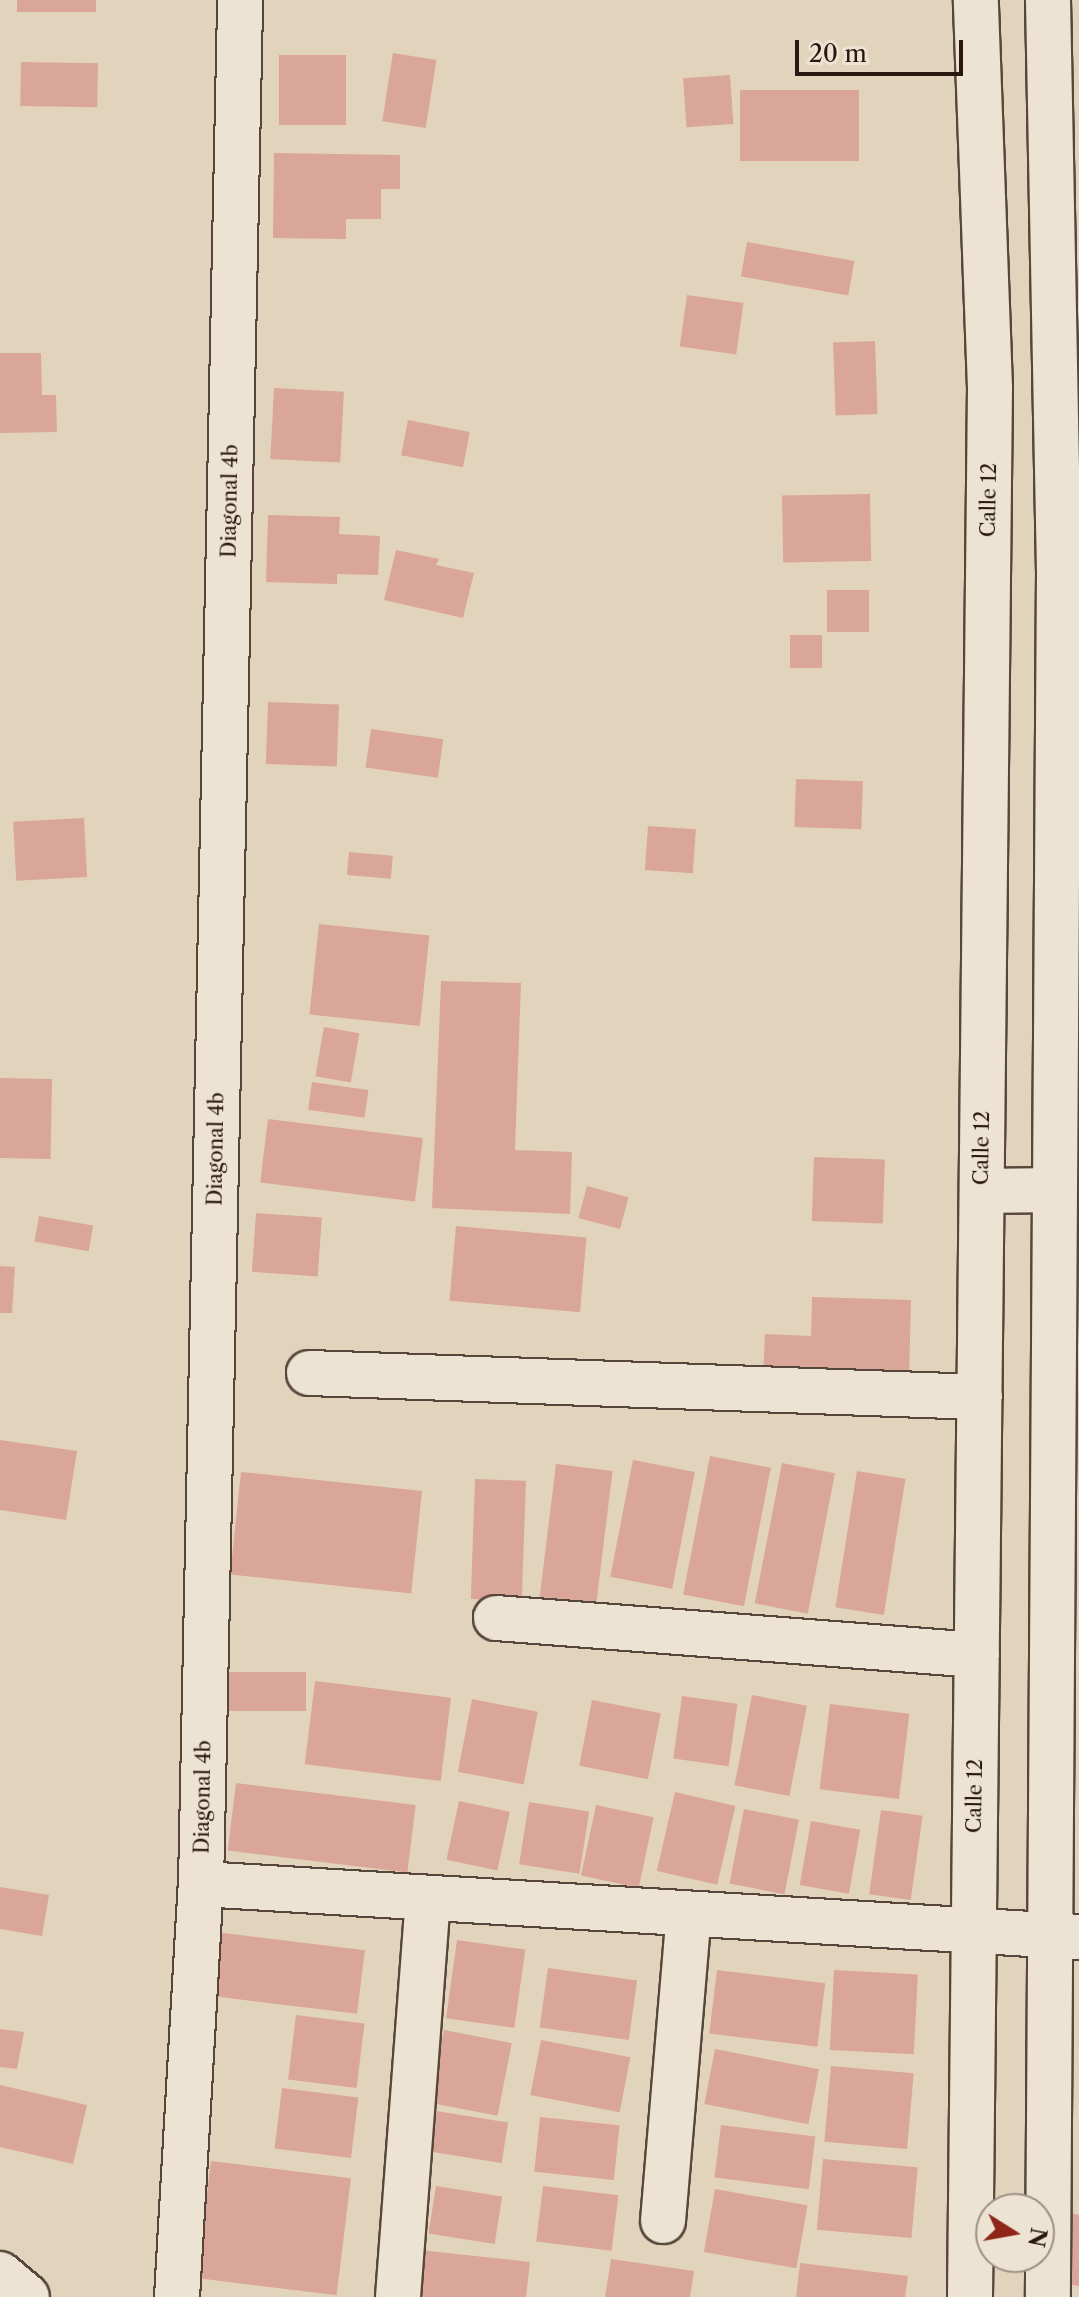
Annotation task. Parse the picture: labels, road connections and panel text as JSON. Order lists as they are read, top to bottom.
{
  "streets": {
    "street": ["Calle 12", "Diagonal 4b"]
  },
  "scale_bar": "20 m",
  "north": "right"
}
